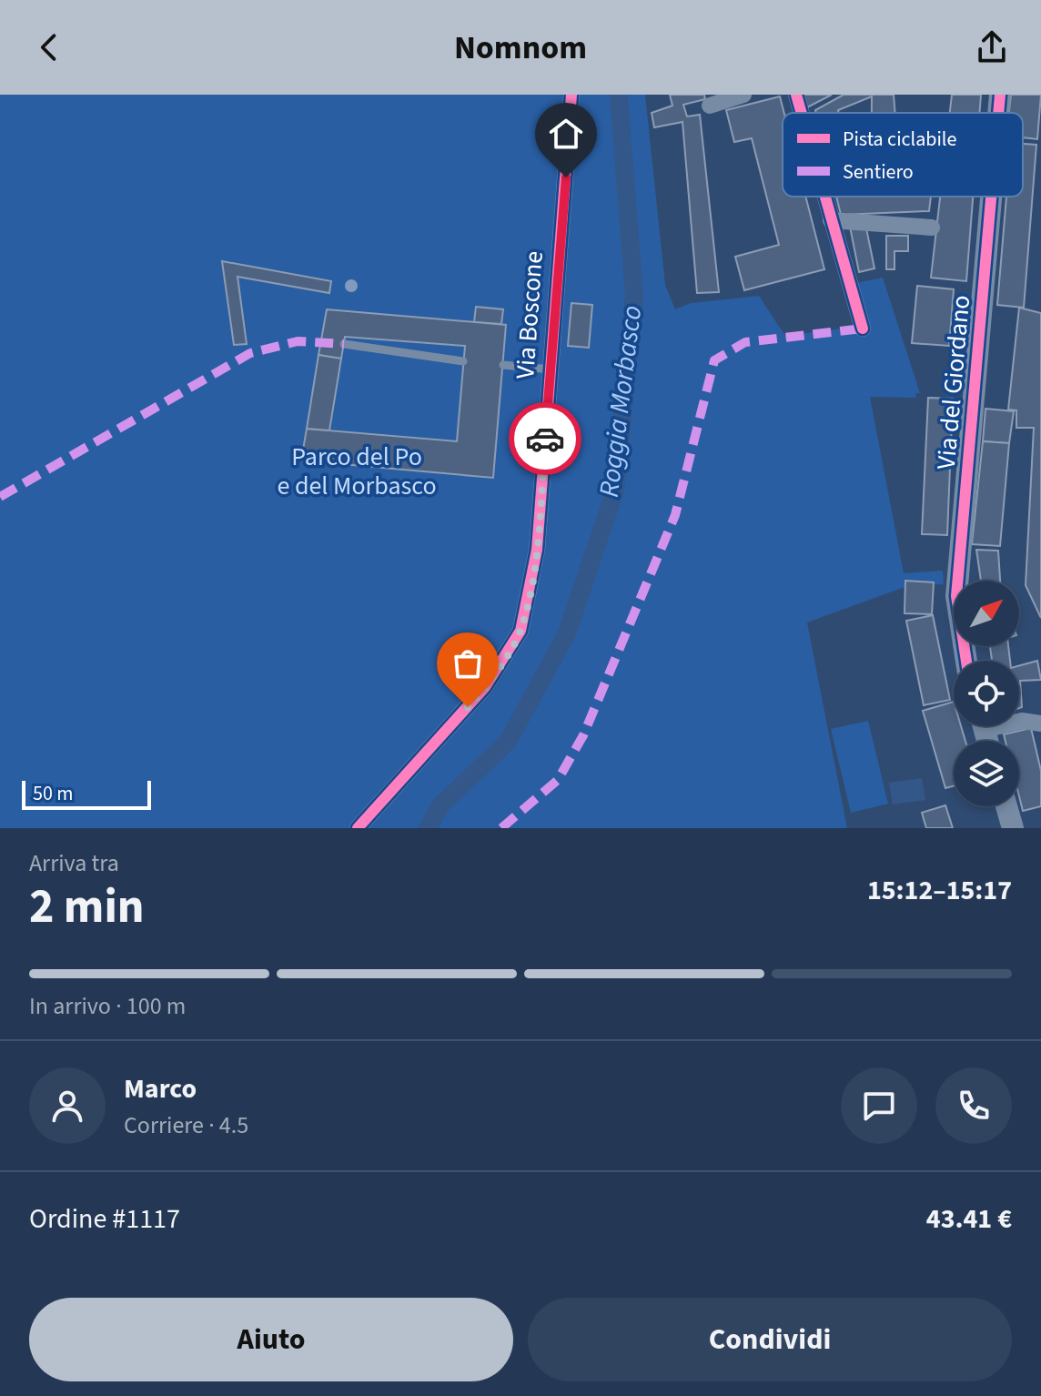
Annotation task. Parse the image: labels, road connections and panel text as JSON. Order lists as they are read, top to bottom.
{
  "streets": {
    "street": ["Via Boscone", "Via del Giordano"]
  },
  "water": ["Roggia Morbasco"],
  "parks": ["Parco del Po e del Morbasco"],
  "legend": ["Pista ciclabile", "Sentiero"],
  "scale_bar": "50 m",
  "north": "top right",
  "page": {
    "header": "Nomnom",
    "scale": "50 m",
    "heading": ["2 min", "Arriva tra", "15:12–15:17"],
    "panel": [
      "Marco",
      "Corriere · 4.5",
      "Ordine #1117",
      "43.41 €"
    ],
    "bar": "In arrivo · 100 m",
    "buttons": ["Aiuto", "Condividi"]
  }
}
